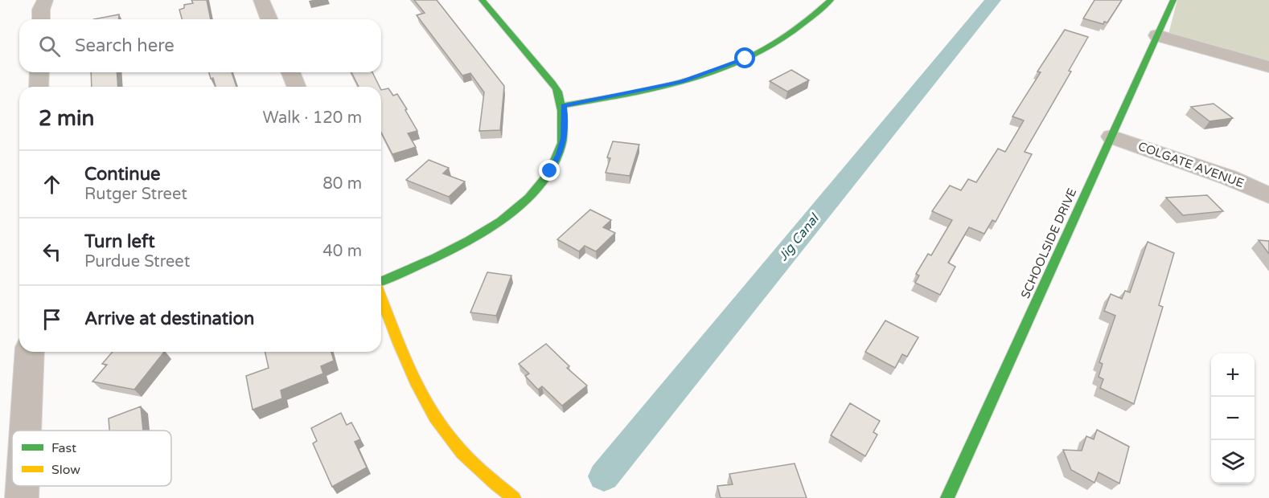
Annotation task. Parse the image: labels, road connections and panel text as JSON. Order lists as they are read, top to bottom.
{
  "streets": {
    "street": ["COLGATE AVENUE", "SCHOOLSIDE DRIVE"]
  },
  "crossings": [
    ["COLGATE AVENUE", "SCHOOLSIDE DRIVE"]
  ],
  "water": ["Jig Canal"],
  "legend": ["Fast", "Slow"],
  "page": {
    "search": "Search here",
    "heading": ["2 min", "Walk · 120 m"],
    "list": [
      ["Continue", "Rutger Street", "80 m"],
      ["Turn left", "Purdue Street", "40 m"],
      "Arrive at destination"
    ],
    "map_buttons": ["+", "−"]
  }
}
